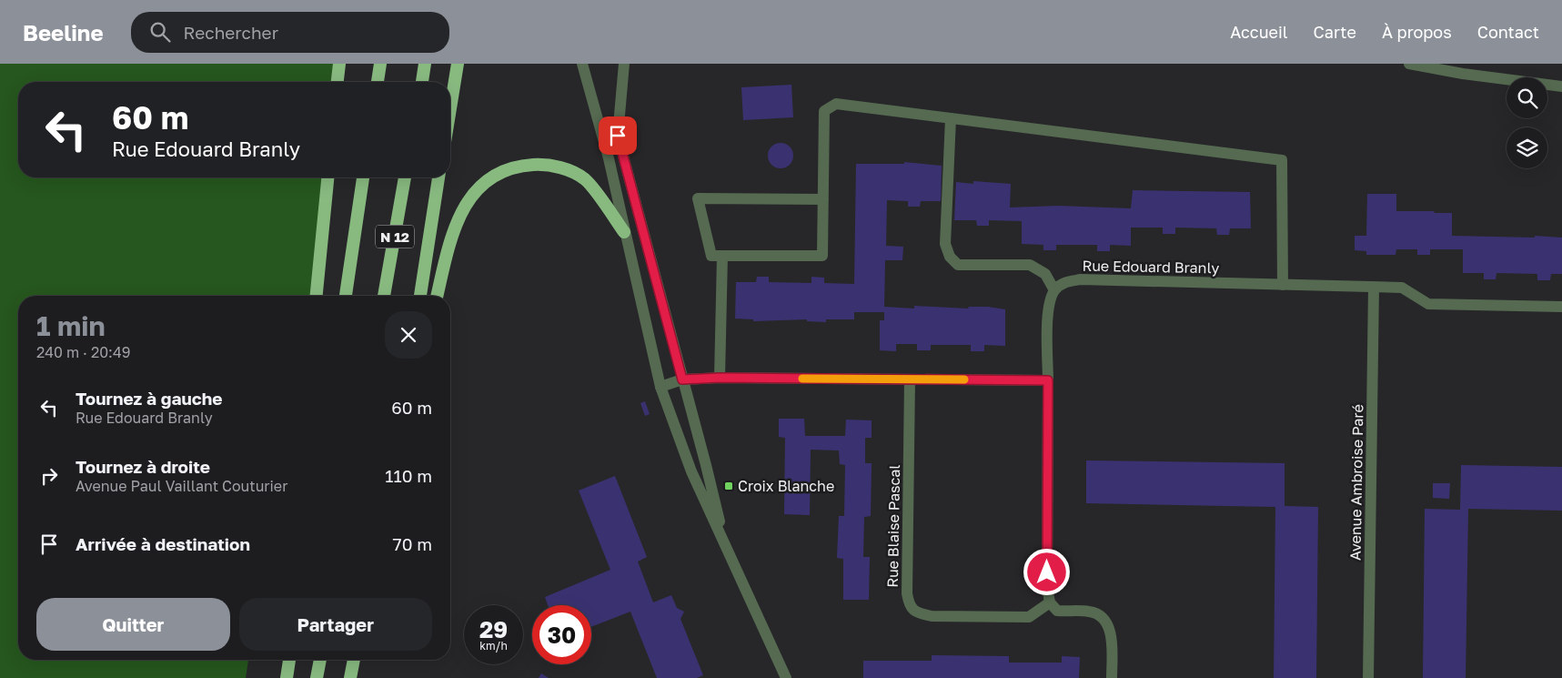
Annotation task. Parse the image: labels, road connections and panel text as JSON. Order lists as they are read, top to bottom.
{
  "streets": {
    "highway": ["N 12"],
    "street": ["Rue Edouard Branly", "Avenue Ambroise Paré", "Rue Blaise Pascal"]
  },
  "crossings": [
    ["Rue Edouard Branly", "Avenue Ambroise Paré"]
  ],
  "places": {
    "transit": ["Croix Blanche"]
  },
  "page": {
    "header": "Beeline",
    "search": "Rechercher",
    "nav": [
      "Accueil",
      "Carte",
      "À propos",
      "Contact"
    ],
    "turn": ["60 m", "Rue Edouard Branly"],
    "heading": ["1 min", "240 m · 20:49"],
    "list": [
      {
        "name": "Tournez à gauche",
        "note": "Rue Edouard Branly",
        "value": "60 m"
      },
      {
        "name": "Tournez à droite",
        "note": "Avenue Paul Vaillant Couturier",
        "value": "110 m"
      },
      {
        "name": "Arrivée à destination",
        "value": "70 m"
      }
    ],
    "buttons": ["Quitter", "Partager"],
    "speed": "29 km/h",
    "limit": "30"
  }
}
